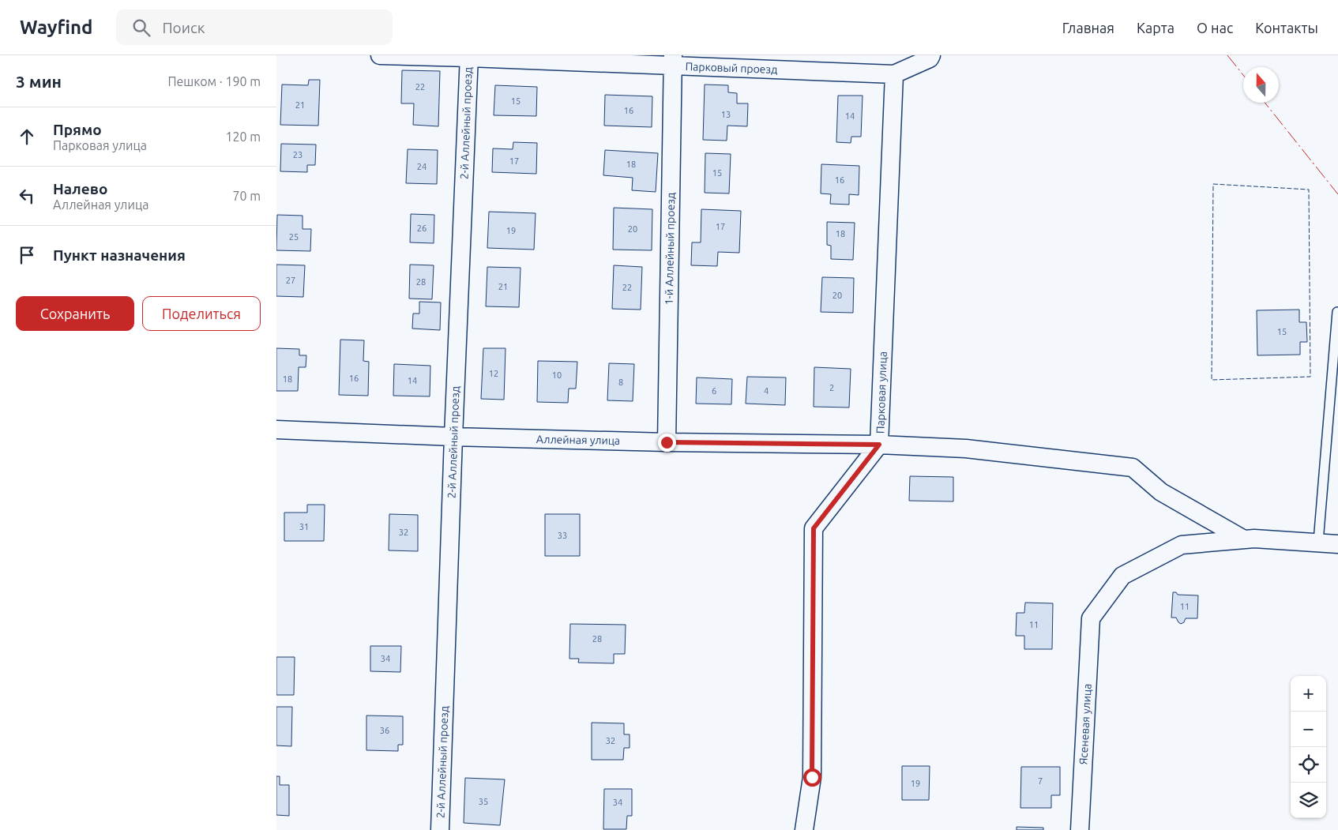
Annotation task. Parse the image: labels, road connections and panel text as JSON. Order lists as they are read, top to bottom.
{
  "streets": {
    "street": [
      "Парковый проезд",
      "2-й Аллейный проезд",
      "1-й Аллейный проезд",
      "Парковая улица",
      "Аллейная улица",
      "Ясеневая улица"
    ]
  },
  "crossings": [
    ["Парковый проезд", "2-й Аллейный проезд"],
    ["Парковый проезд", "1-й Аллейный проезд"],
    ["Парковый проезд", "Парковая улица"],
    ["2-й Аллейный проезд", "Аллейная улица"],
    ["1-й Аллейный проезд", "Аллейная улица"],
    ["Парковая улица", "Аллейная улица"],
    ["Аллейная улица", "Ясеневая улица"]
  ],
  "house_numbers": [
    "22",
    "15",
    "21",
    "16",
    "13",
    "14",
    "23",
    "17",
    "18",
    "24",
    "15",
    "16",
    "17",
    "26",
    "20",
    "19",
    "18",
    "25",
    "27",
    "28",
    "21",
    "22",
    "20",
    "15",
    "12",
    "10",
    "16",
    "18",
    "14",
    "8",
    "2",
    "6",
    "4",
    "31",
    "32",
    "33",
    "11",
    "11",
    "28",
    "34",
    "36",
    "32",
    "7",
    "19",
    "35",
    "34"
  ],
  "north": "top",
  "page": {
    "header": "Wayfind",
    "search": "Поиск",
    "nav": [
      "Главная",
      "Карта",
      "О нас",
      "Контакты"
    ],
    "heading": ["3 мин", "Пешком · 190 m"],
    "list": [
      ["Прямо", "Парковая улица", "120 m"],
      ["Налево", "Аллейная улица", "70 m"],
      "Пункт назначения"
    ],
    "buttons": ["Сохранить", "Поделиться"],
    "map_buttons": ["+", "−"]
  }
}
